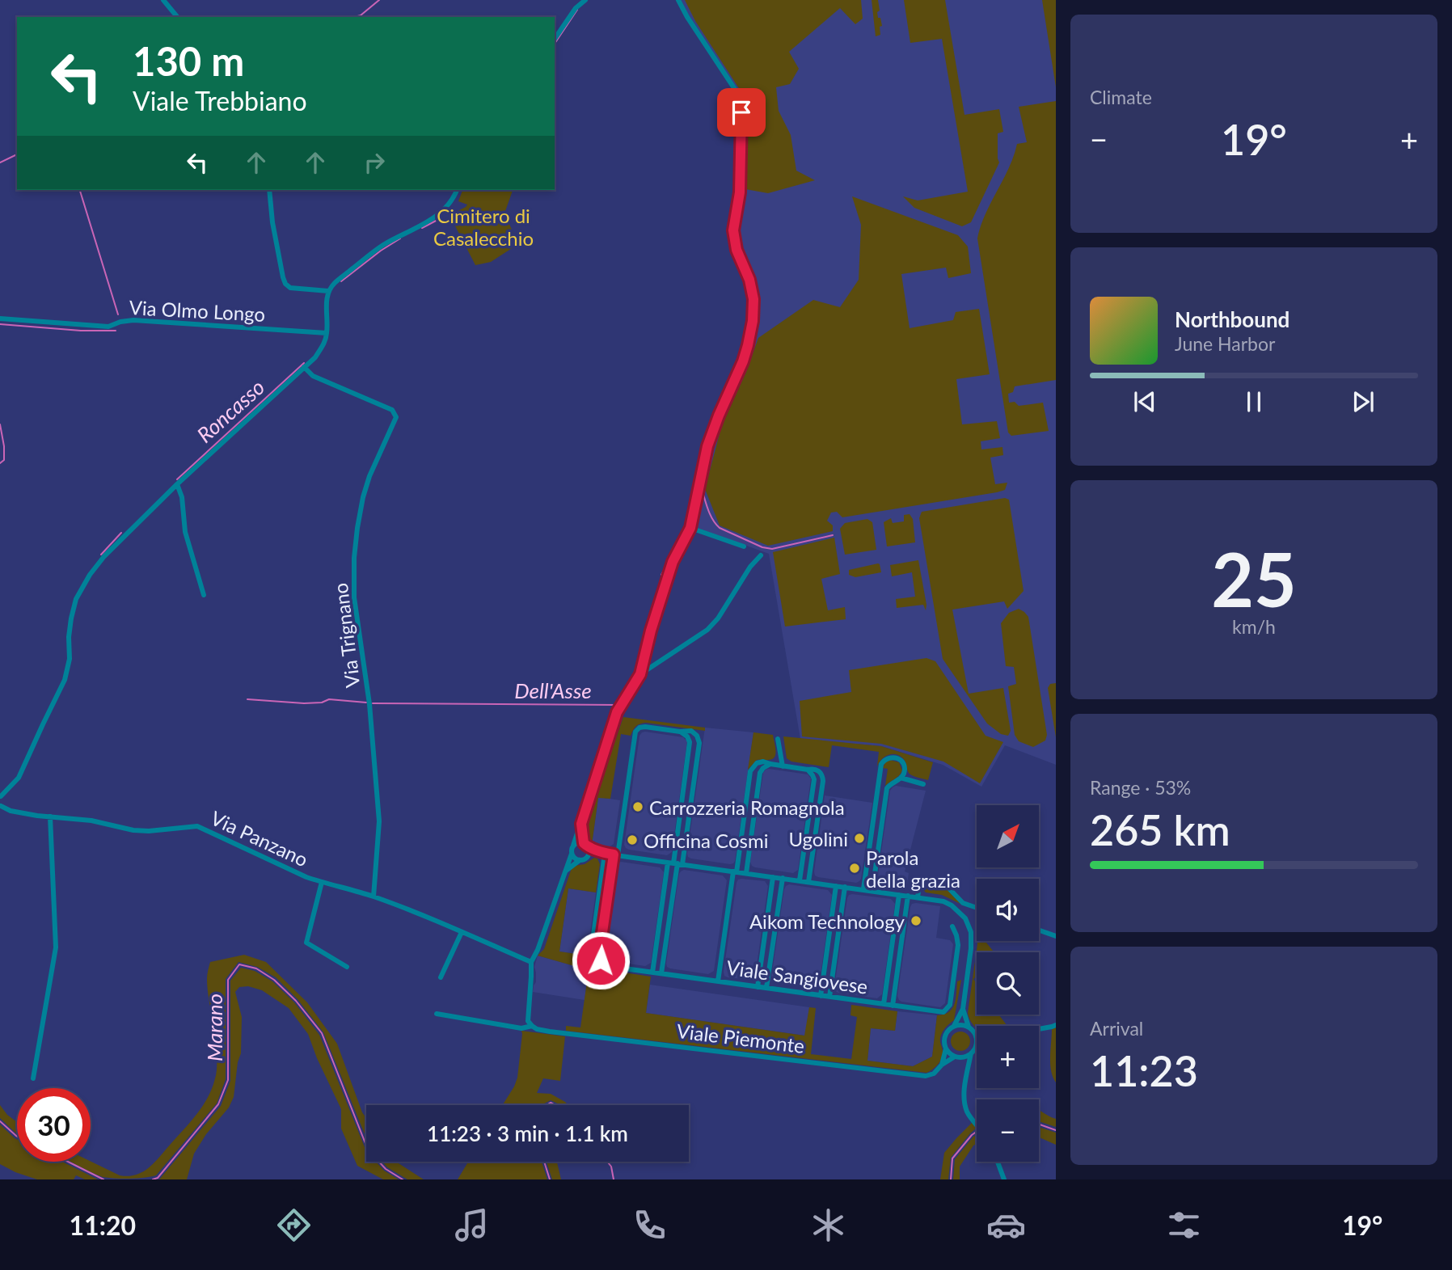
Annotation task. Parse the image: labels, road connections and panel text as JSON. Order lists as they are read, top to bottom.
{
  "streets": {
    "street": [
      "Via Olmo Longo",
      "Via Trignano",
      "Via Panzano",
      "Viale Sangiovese",
      "Viale Piemonte"
    ]
  },
  "crossings": [
    ["Via Trignano", "Via Panzano"]
  ],
  "water": ["Roncasso", "Dell'Asse", "Marano"],
  "parks": ["Cimitero di Casalecchio"],
  "places": [
    "Carrozzeria Romagnola",
    "Ugolini",
    "Officina Cosmi",
    "Parola della grazia",
    "Aikom Technology"
  ],
  "north": "top right",
  "page": {
    "tile": [
      "Climate",
      ["25", "km/h"],
      ["Range · 53%", "265 km"],
      ["Arrival", "11:23"]
    ],
    "turn": ["130 m", "Viale Trebbiano"],
    "heat": ["−", "19°", "+"],
    "song": ["Northbound", "June Harbor"],
    "map_buttons": ["+", "−"],
    "limit": "30",
    "trip": "11:23 · 3 min · 1.1 km",
    "tabs": ["11:20", "19°"]
  }
}
